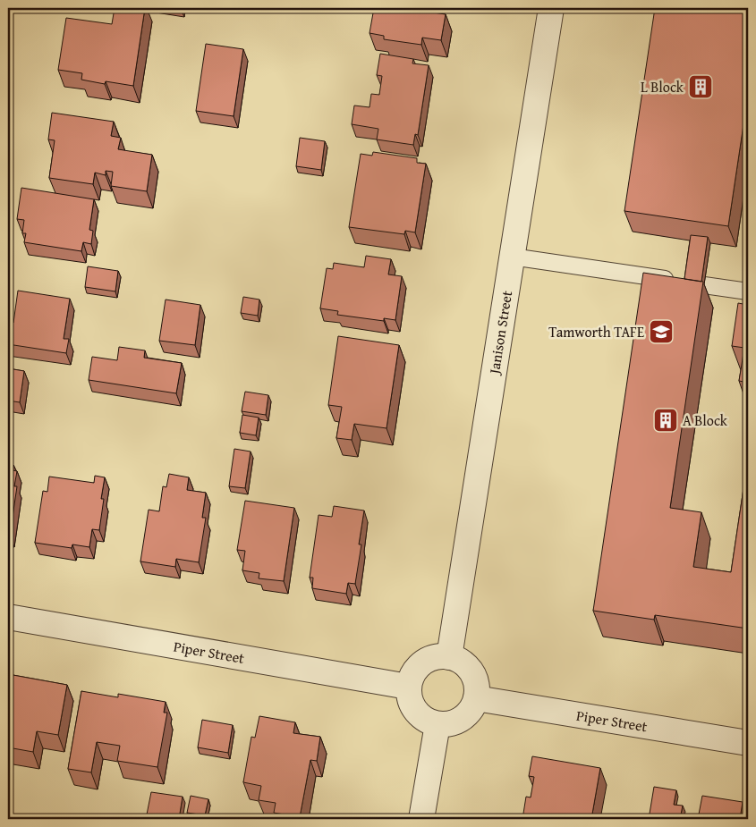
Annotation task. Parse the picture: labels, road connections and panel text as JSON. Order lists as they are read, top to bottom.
{
  "streets": {
    "street": ["Janison Street", "Piper Street"]
  },
  "crossings": [
    ["Janison Street", "Piper Street"]
  ],
  "places": {
    "building": ["L Block", "A Block"],
    "school or university": ["Tamworth TAFE"]
  }
}
